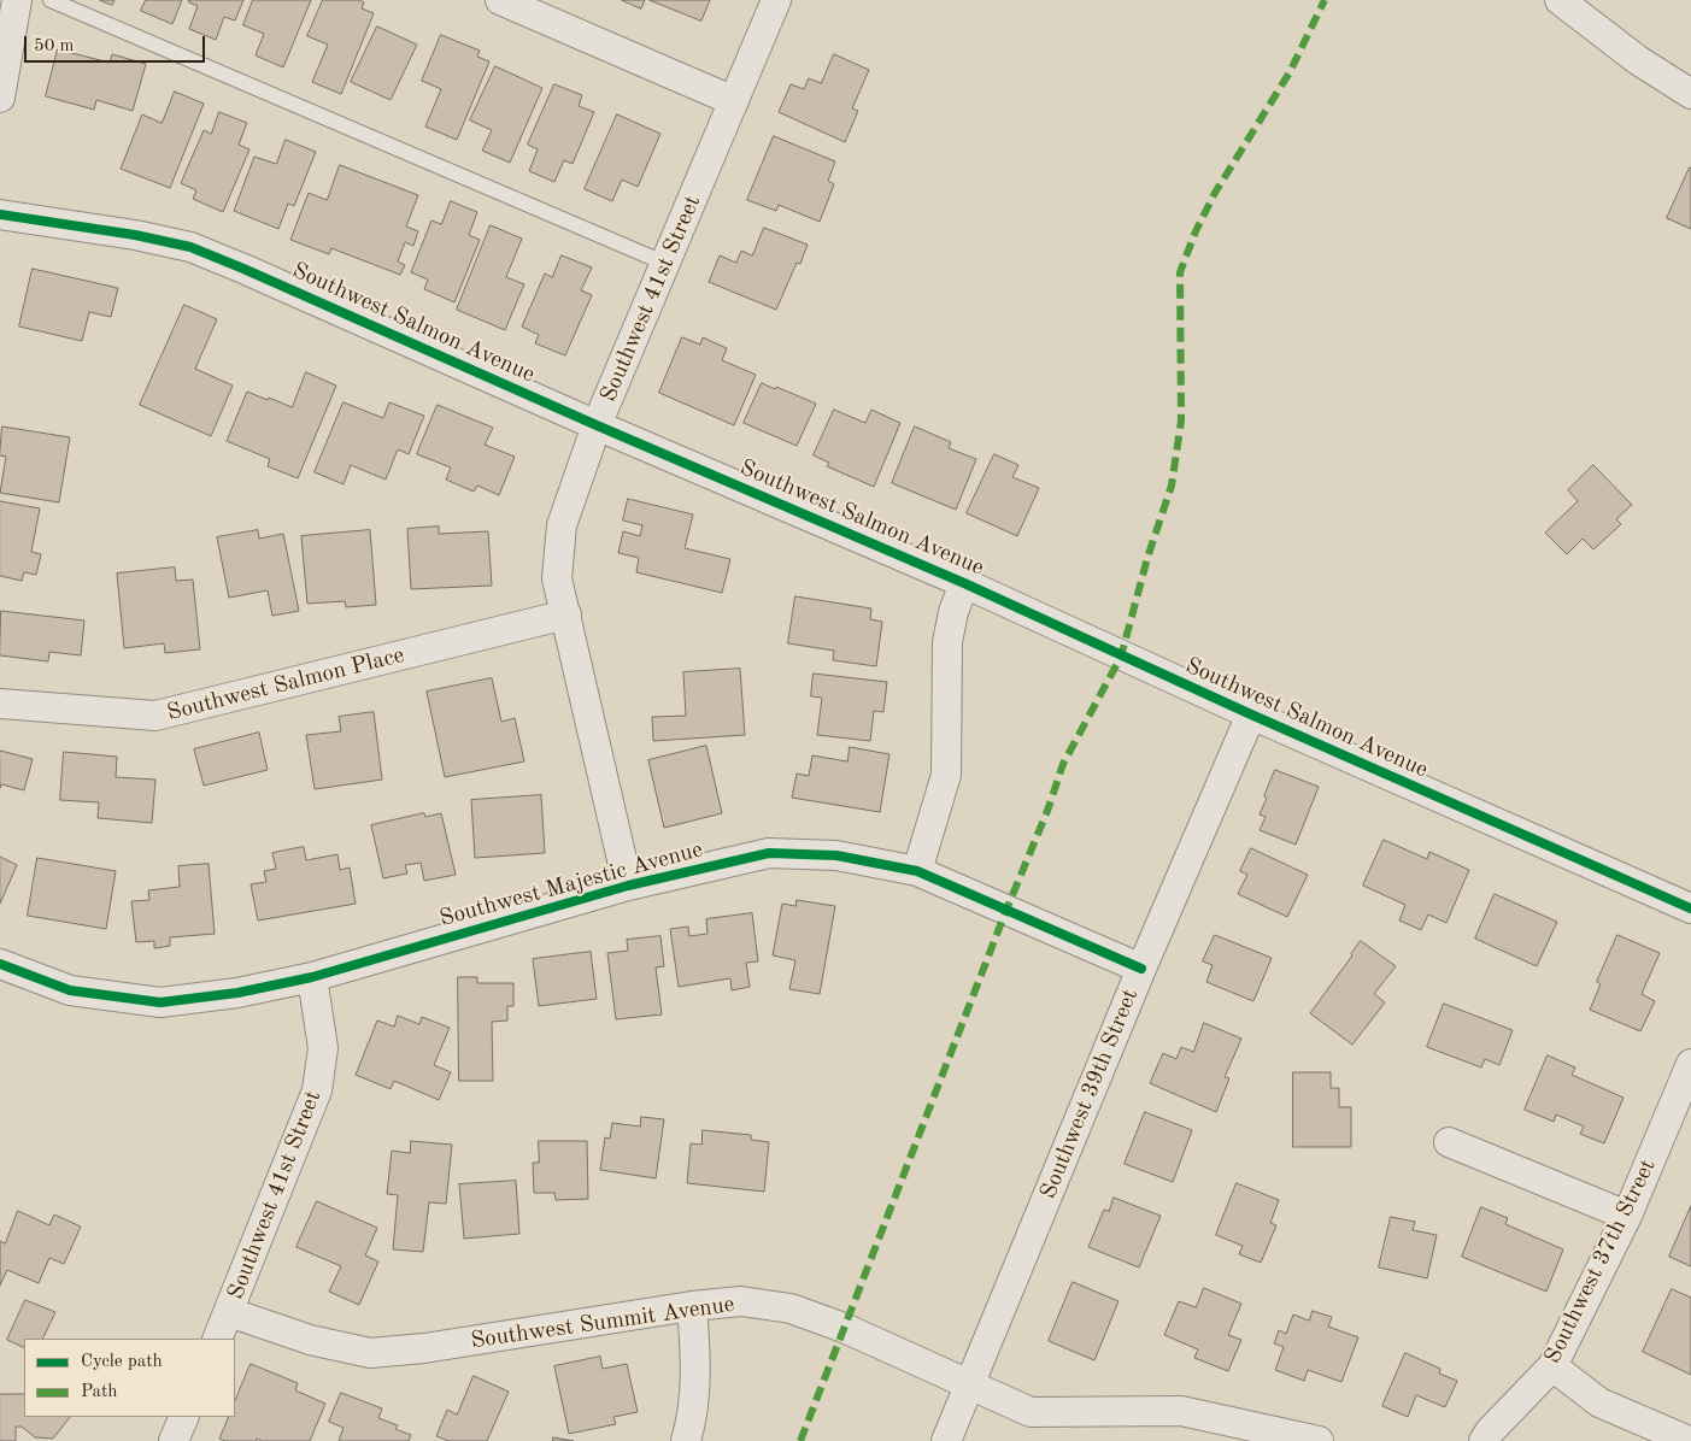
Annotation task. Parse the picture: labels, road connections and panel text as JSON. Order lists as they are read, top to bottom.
{
  "streets": {
    "street": [
      "Southwest 41st Street",
      "Southwest Salmon Avenue",
      "Southwest Salmon Place",
      "Southwest Majestic Avenue",
      "Southwest 39th Street",
      "Southwest 37th Street",
      "Southwest Summit Avenue"
    ]
  },
  "crossings": [
    ["Southwest 41st Street", "Southwest Salmon Avenue"],
    ["Southwest 41st Street", "Southwest Salmon Place"],
    ["Southwest 41st Street", "Southwest Majestic Avenue"],
    ["Southwest 41st Street", "Southwest Summit Avenue"],
    ["Southwest Salmon Avenue", "Southwest 39th Street"],
    ["Southwest Majestic Avenue", "Southwest 39th Street"],
    ["Southwest 39th Street", "Southwest Summit Avenue"]
  ],
  "legend": ["Cycle path", "Path"],
  "scale_bar": "50 m"
}
